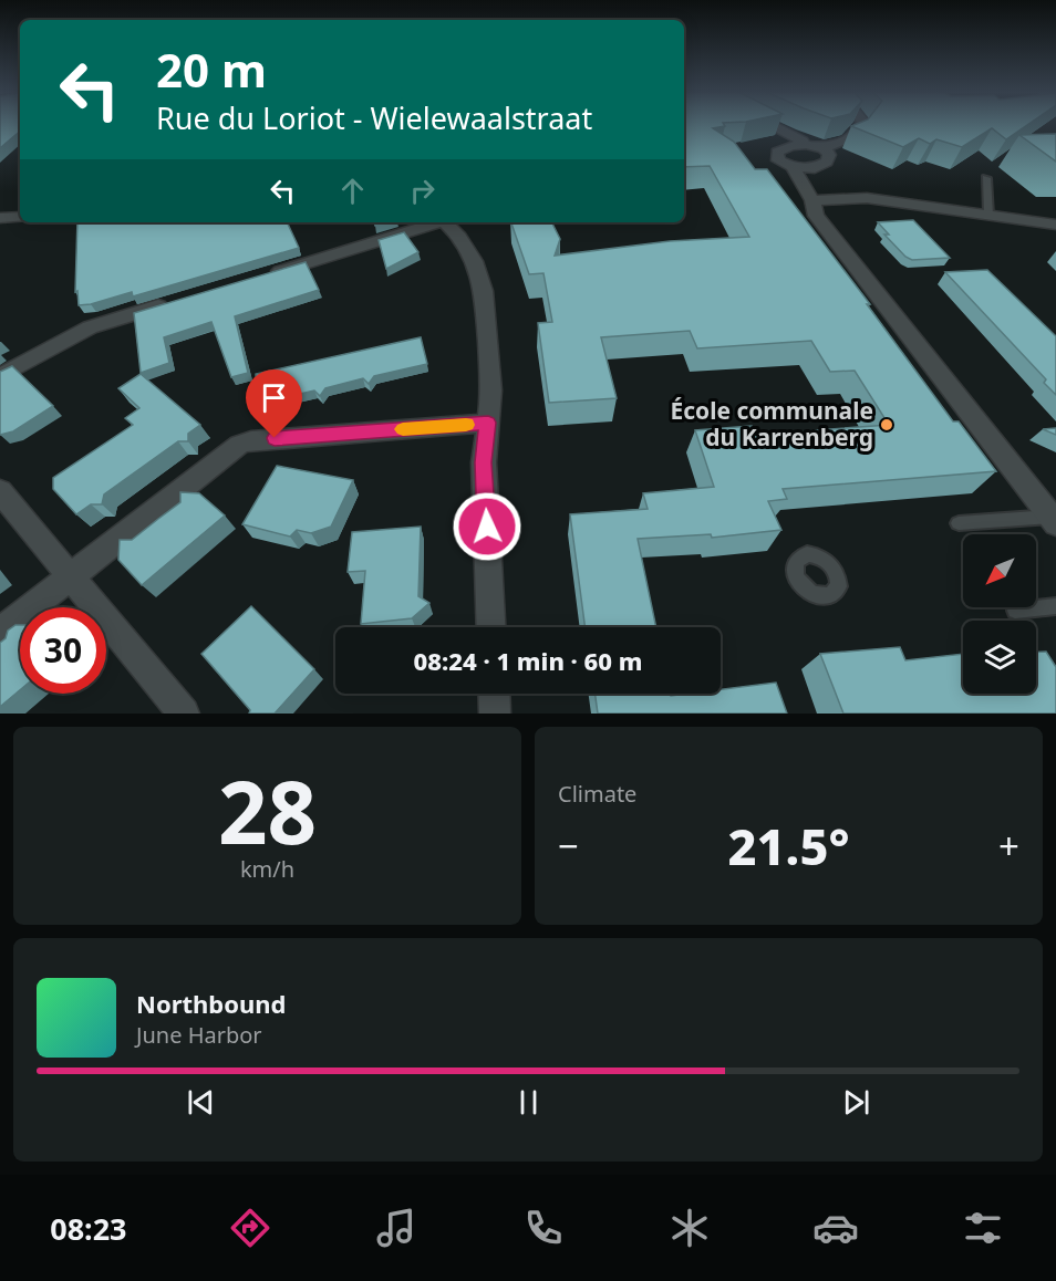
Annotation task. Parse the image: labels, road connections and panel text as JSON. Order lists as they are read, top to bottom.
{
  "places": ["École communale du Karrenberg"],
  "north": "bottom left",
  "page": {
    "turn": ["20 m", "Rue du Loriot - Wielewaalstraat"],
    "limit": "30",
    "trip": "08:24 · 1 min · 60 m",
    "tile": [
      ["28", "km/h"],
      "Climate"
    ],
    "heat": ["−", "21.5°", "+"],
    "song": ["Northbound", "June Harbor"],
    "tabs": "08:23"
  }
}
